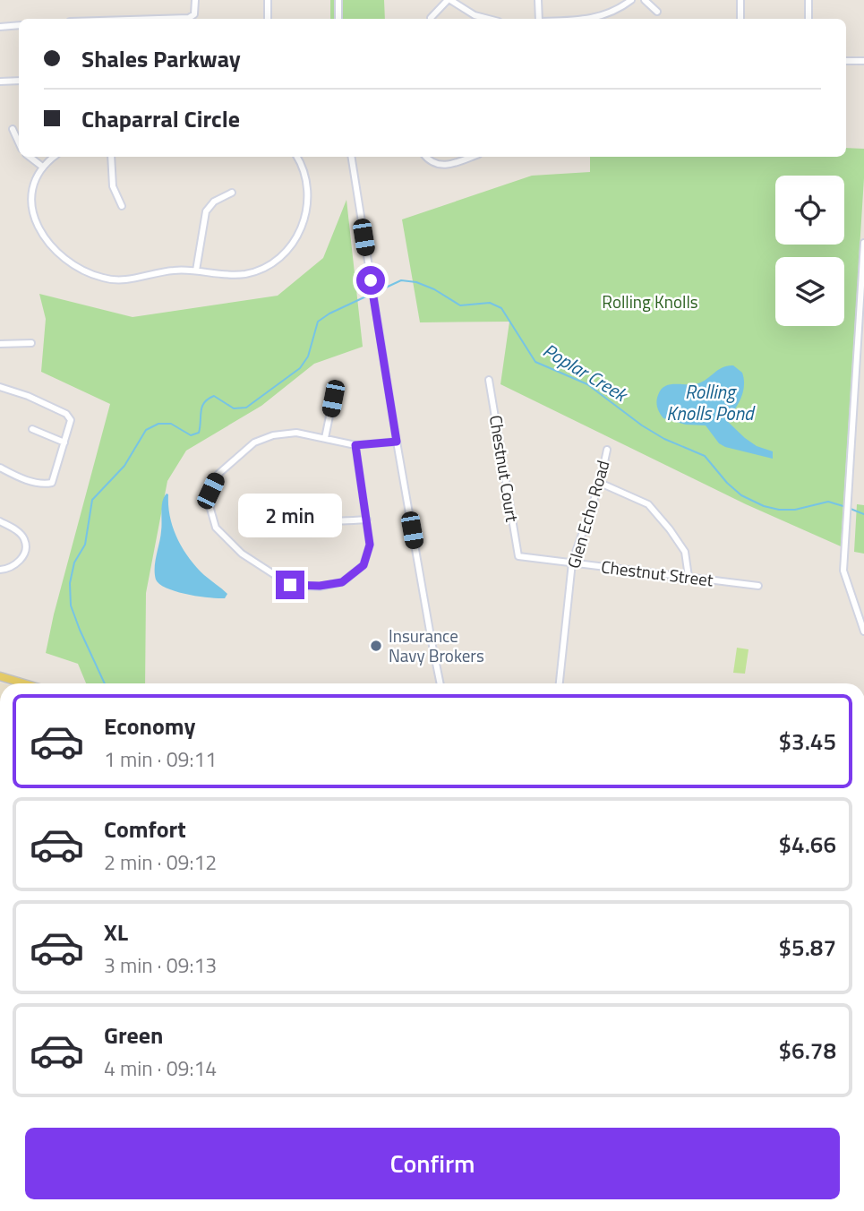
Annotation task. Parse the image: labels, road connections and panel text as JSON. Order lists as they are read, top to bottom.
{
  "streets": {
    "street": ["Chestnut Court", "Glen Echo Road", "Chestnut Street"]
  },
  "crossings": [
    ["Chestnut Court", "Chestnut Street"],
    ["Glen Echo Road", "Chestnut Street"]
  ],
  "water": ["Poplar Creek", "Rolling Knolls Pond"],
  "parks": ["Rolling Knolls"],
  "places": ["Insurance Navy Brokers"],
  "page": {
    "banner": ["Shales Parkway", "Chaparral Circle"],
    "bubble": "2 min",
    "list": [
      {
        "name": "Economy",
        "note": "1 min · 09:11",
        "value": "$3.45"
      },
      {
        "name": "Comfort",
        "note": "2 min · 09:12",
        "value": "$4.66"
      },
      {
        "name": "XL",
        "note": "3 min · 09:13",
        "value": "$5.87"
      },
      {
        "name": "Green",
        "note": "4 min · 09:14",
        "value": "$6.78"
      }
    ],
    "buttons": "Confirm"
  }
}
